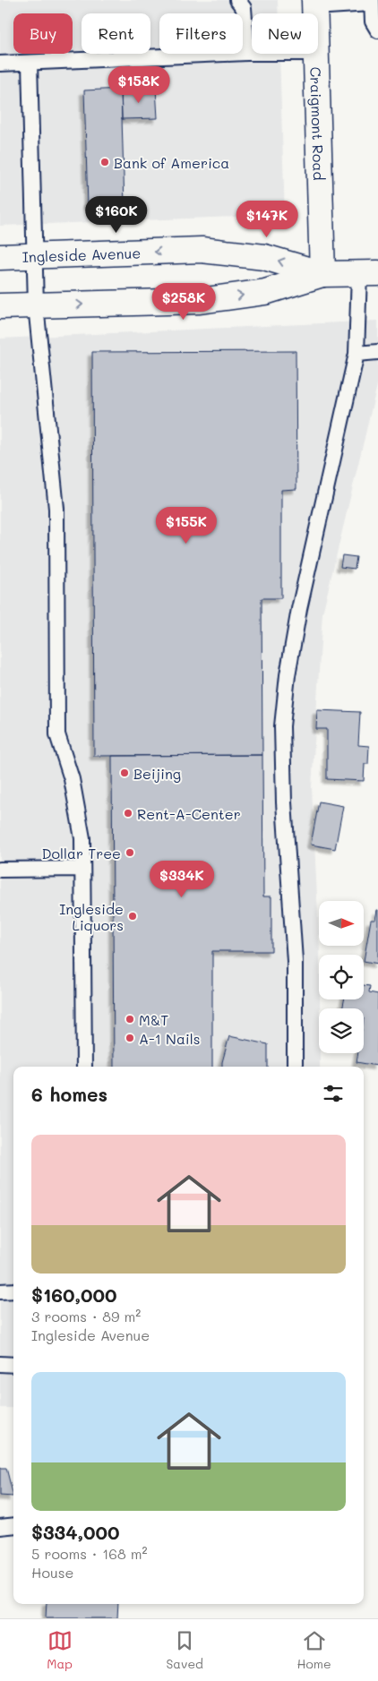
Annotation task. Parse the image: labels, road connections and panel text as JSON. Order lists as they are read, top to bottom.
{
  "streets": {
    "main road": ["Craigmont Road", "Ingleside Avenue"]
  },
  "crossings": [
    ["Craigmont Road", "Ingleside Avenue"]
  ],
  "places": [
    "Bank of America",
    "Beijing",
    "Rent-A-Center",
    "Dollar Tree",
    "Ingleside Liquors",
    "M&T",
    "A-1 Nails"
  ],
  "north": "right",
  "page": {
    "chip": [
      "Buy",
      "Rent",
      "Filters",
      "New"
    ],
    "price": [
      "$158K",
      "$160K",
      "$147K",
      "$258K",
      "$155K",
      "$334K"
    ],
    "heading": "6 homes",
    "list": [
      {
        "name": "$160,000",
        "note": "3 rooms · 89 m² · Ingleside Avenue"
      },
      {
        "name": "$334,000",
        "note": "5 rooms · 168 m² · House"
      }
    ],
    "tabs": ["Map", "Saved", "Home"]
  }
}
